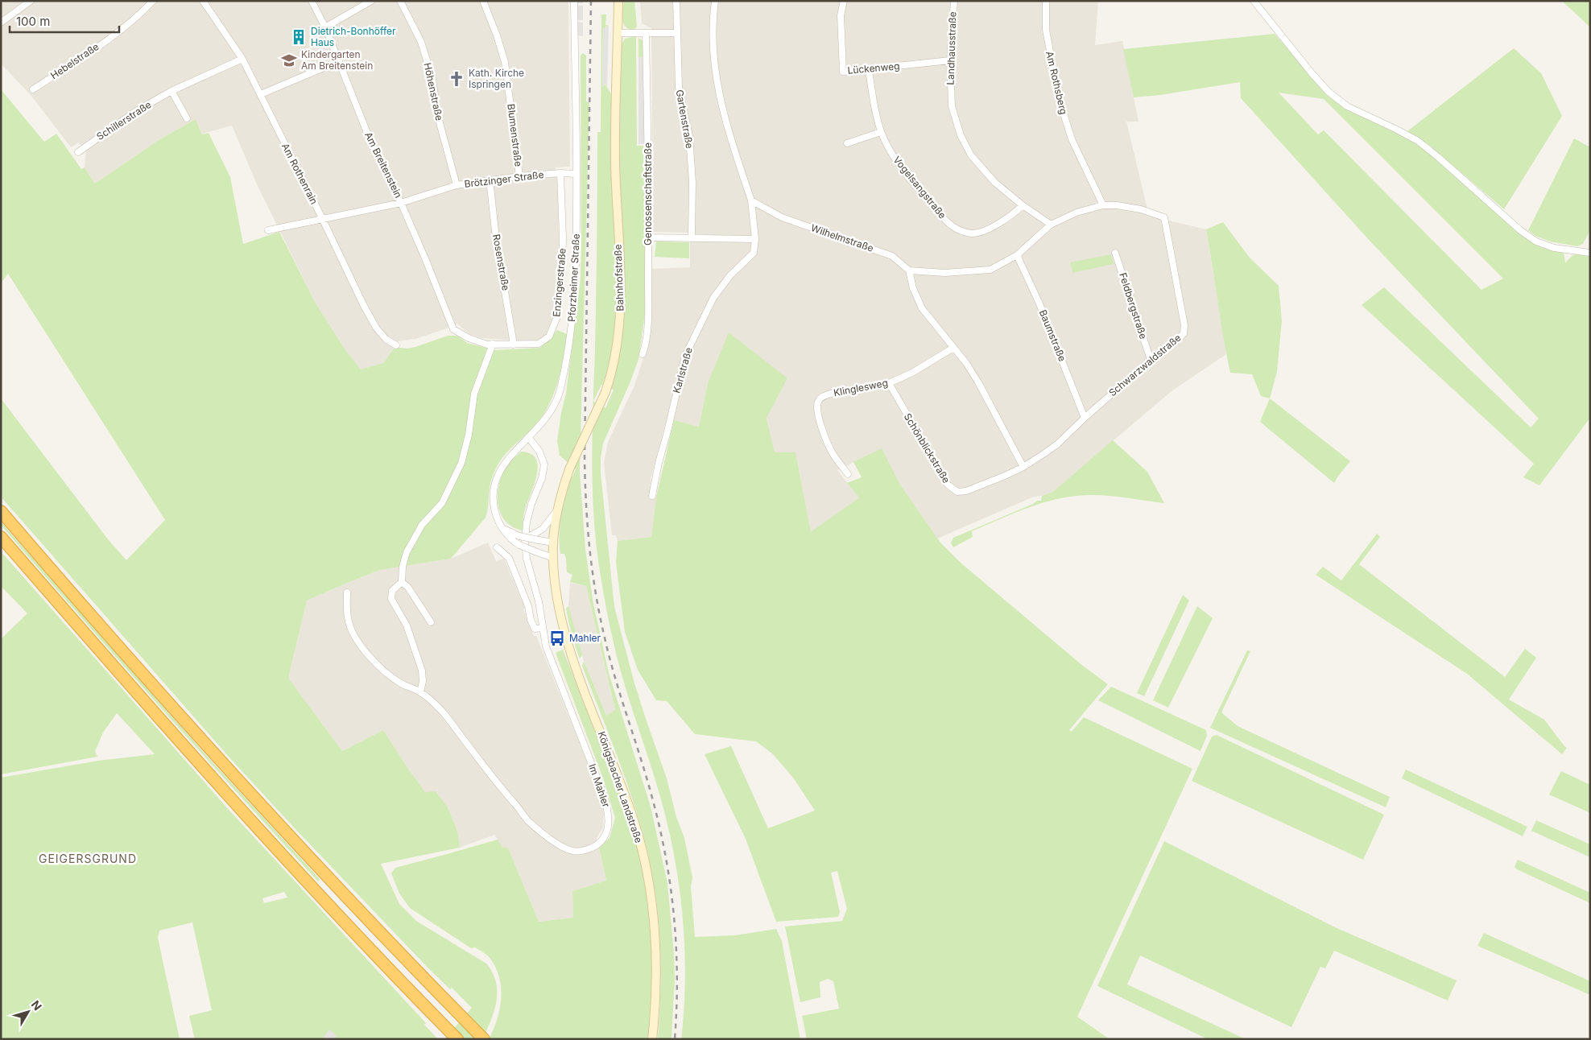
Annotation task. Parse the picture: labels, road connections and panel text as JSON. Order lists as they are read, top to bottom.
{
  "streets": {
    "main road": ["Bahnhofstraße", "Königsbacher Landstraße"],
    "street": [
      "Landhausstraße",
      "Hebelstraße",
      "Lückenweg",
      "Am Rothsberg",
      "Höhenstraße",
      "Gartenstraße",
      "Schillerstraße",
      "Blumenstraße",
      "Am Breitenstein",
      "Am Rothenrain",
      "Brötzinger Straße",
      "Vogelsangstraße",
      "Genossenschaftstraße",
      "Wilhelmstraße",
      "Rosenstraße",
      "Pforzheimer Straße",
      "Enzingerstraße",
      "Feldbergstraße",
      "Baumstraße",
      "Schwarzwaldstraße",
      "Karlstraße",
      "Klinglesweg",
      "Schönblickstraße",
      "Im Mahler"
    ]
  },
  "crossings": [
    ["Landhausstraße", "Lückenweg"],
    ["Landhausstraße", "Vogelsangstraße"],
    ["Lückenweg", "Vogelsangstraße"],
    ["Am Rothsberg", "Schwarzwaldstraße"],
    ["Höhenstraße", "Brötzinger Straße"],
    ["Schillerstraße", "Am Rothenrain"],
    ["Blumenstraße", "Brötzinger Straße"],
    ["Am Breitenstein", "Brötzinger Straße"],
    ["Am Breitenstein", "Enzingerstraße"],
    ["Am Rothenrain", "Brötzinger Straße"],
    ["Brötzinger Straße", "Rosenstraße"],
    ["Brötzinger Straße", "Pforzheimer Straße"],
    ["Brötzinger Straße", "Enzingerstraße"],
    ["Wilhelmstraße", "Karlstraße"],
    ["Rosenstraße", "Enzingerstraße"],
    ["Pforzheimer Straße", "Im Mahler"],
    ["Pforzheimer Straße", "Königsbacher Landstraße"],
    ["Bahnhofstraße", "Königsbacher Landstraße"],
    ["Feldbergstraße", "Schwarzwaldstraße"],
    ["Baumstraße", "Schwarzwaldstraße"],
    ["Schwarzwaldstraße", "Schönblickstraße"],
    ["Klinglesweg", "Schönblickstraße"]
  ],
  "districts": ["GEIGERSGRUND"],
  "places": {
    "building": ["Dietrich-Bonhöffer Haus"],
    "school or university": ["Kindergarten Am Breitenstein"],
    "church": ["Kath. Kirche Ispringen"],
    "bus stop": ["Mahler"]
  },
  "scale_bar": "100 m",
  "north": "top right"
}
